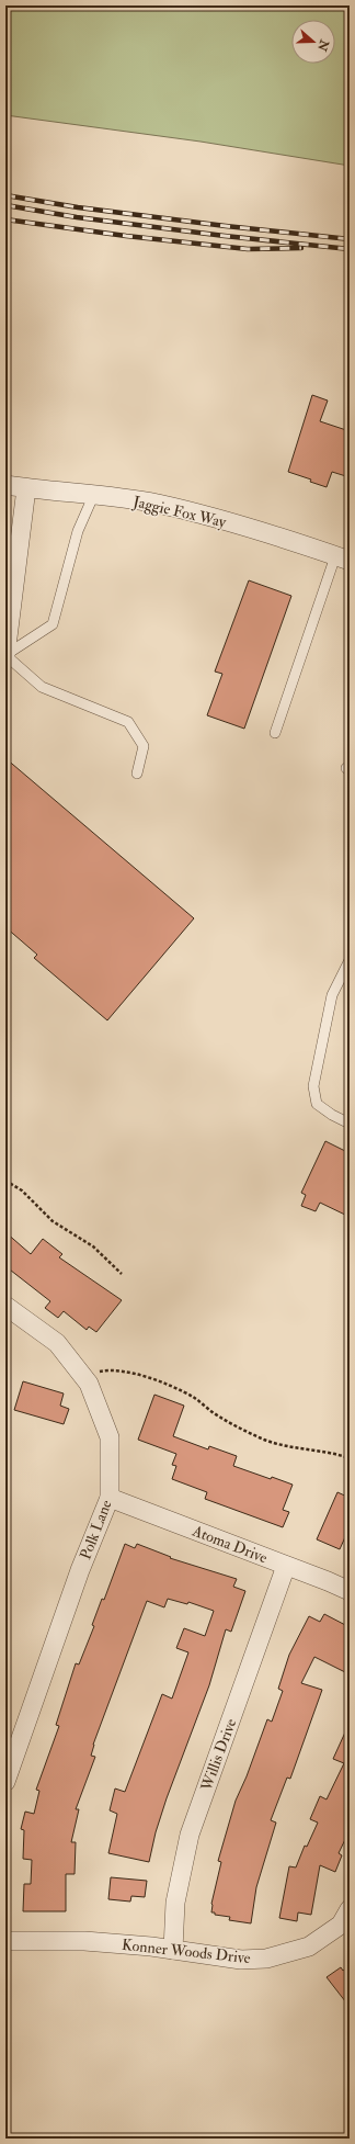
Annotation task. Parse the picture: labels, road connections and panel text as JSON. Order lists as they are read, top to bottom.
{
  "streets": {
    "street": [
      "Jaggie Fox Way",
      "Polk Lane",
      "Atoma Drive",
      "Willis Drive",
      "Konner Woods Drive"
    ]
  },
  "crossings": [
    ["Polk Lane", "Atoma Drive"],
    ["Atoma Drive", "Willis Drive"],
    ["Willis Drive", "Konner Woods Drive"]
  ],
  "north": "right"
}
